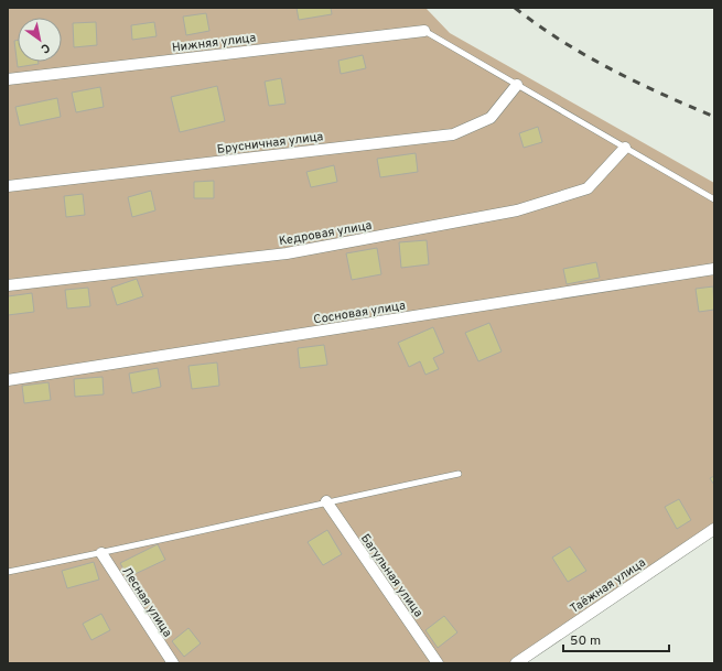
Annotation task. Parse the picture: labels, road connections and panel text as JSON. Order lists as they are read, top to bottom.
{
  "streets": {
    "street": [
      "Нижняя улица",
      "Брусничная улица",
      "Кедровая улица",
      "Сосновая улица",
      "Багульная улица",
      "Таёжная улица",
      "Лесная улица"
    ]
  },
  "scale_bar": "50 m",
  "north": "bottom right"
}
